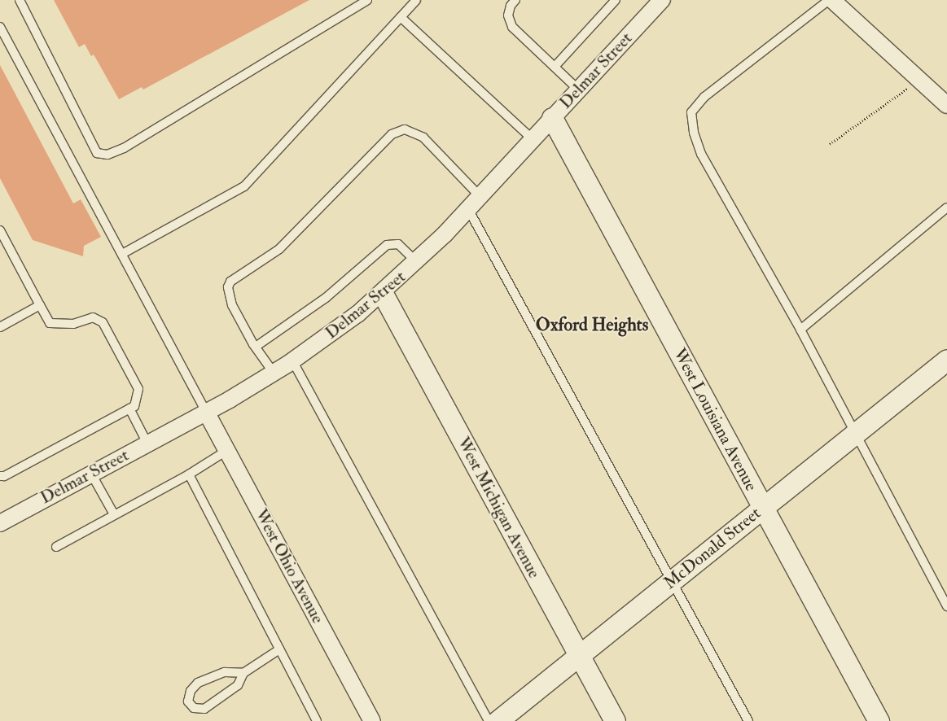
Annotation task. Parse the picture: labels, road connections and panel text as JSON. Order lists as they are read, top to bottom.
{
  "streets": {
    "street": [
      "Delmar Street",
      "West Louisiana Avenue",
      "West Michigan Avenue",
      "McDonald Street",
      "West Ohio Avenue"
    ]
  },
  "crossings": [
    ["Delmar Street", "West Louisiana Avenue"],
    ["Delmar Street", "West Michigan Avenue"],
    ["Delmar Street", "West Ohio Avenue"],
    ["West Louisiana Avenue", "McDonald Street"],
    ["West Michigan Avenue", "McDonald Street"]
  ],
  "districts": ["Oxford Heights"]
}
